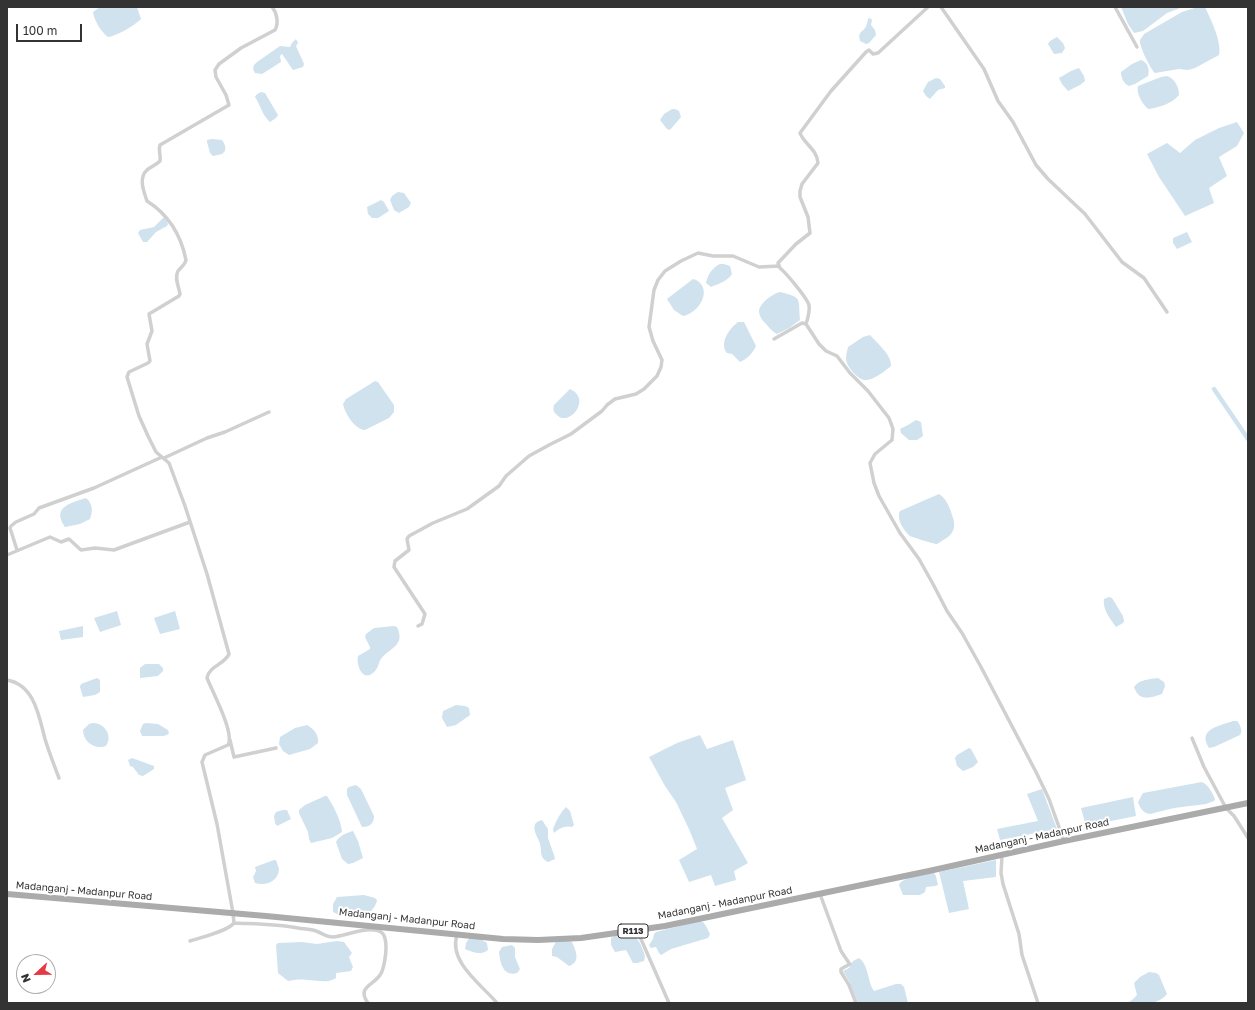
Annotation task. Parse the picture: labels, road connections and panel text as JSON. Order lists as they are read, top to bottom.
{
  "streets": {
    "main road": ["Madanganj - Madanpur Road", "R113"]
  },
  "scale_bar": "100 m",
  "north": "left"
}
